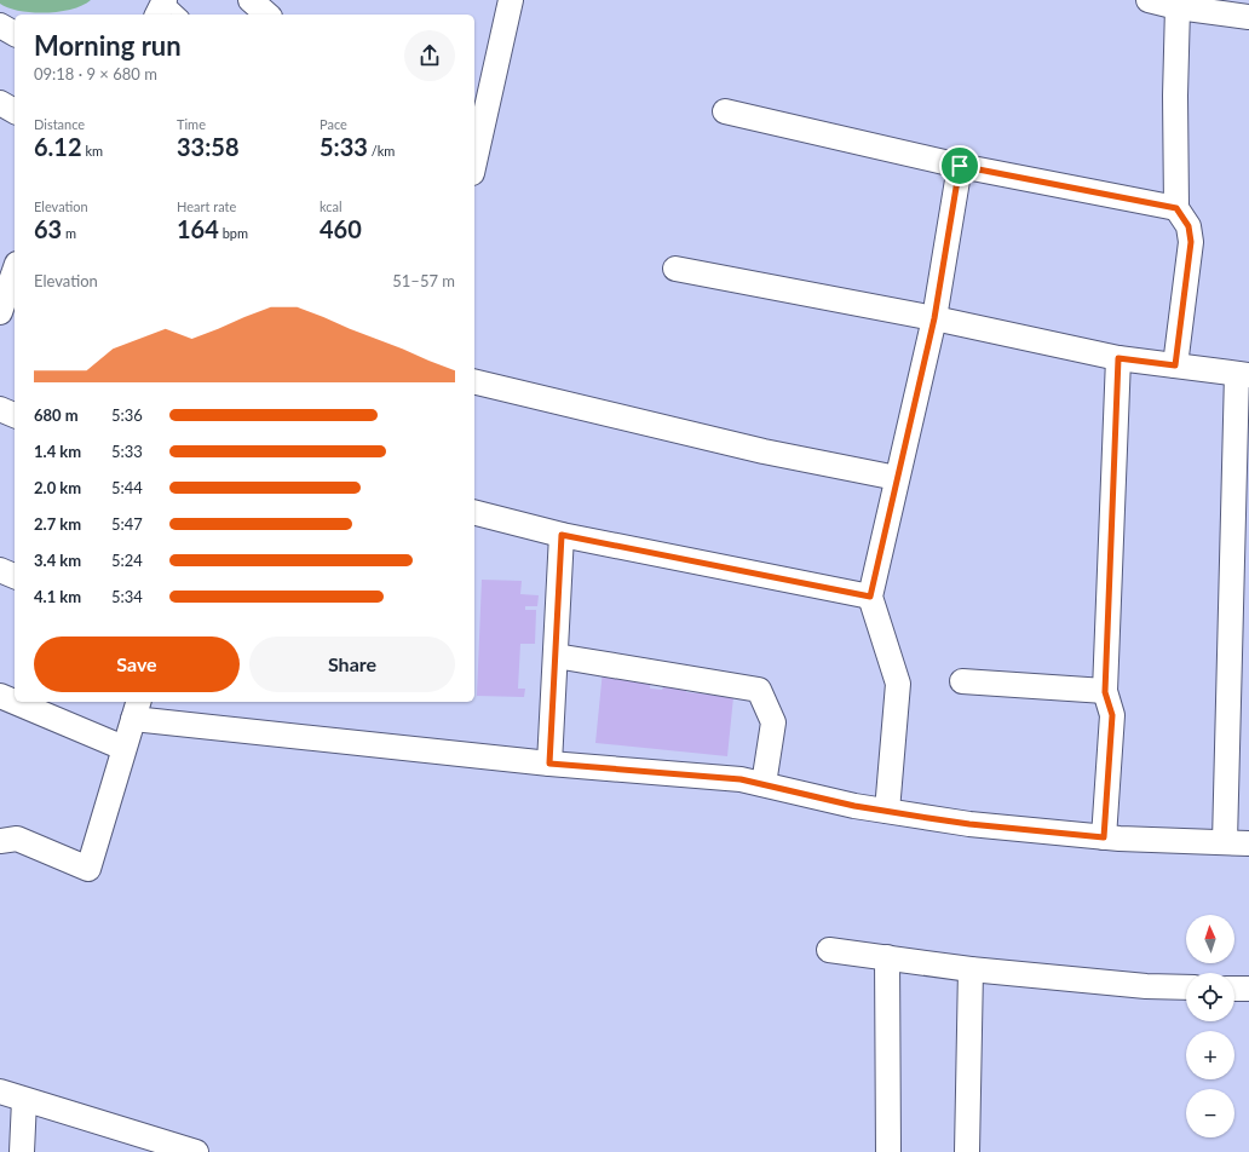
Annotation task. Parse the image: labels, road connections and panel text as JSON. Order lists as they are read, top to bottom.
{
  "north": "top",
  "page": {
    "heading": ["Morning run", "09:18 · 9 × 680 m"],
    "stats": [
      ["Distance", "6.12 km"],
      ["Time", "33:58"],
      ["Pace", "5:33 /km"],
      ["Elevation", "63 m"],
      ["Heart rate", "164 bpm"],
      ["kcal", "460"]
    ],
    "chart": ["Elevation", "51–57 m"],
    "list": [
      {
        "name": "680 m",
        "note": "5:36"
      },
      {
        "name": "1.4 km",
        "note": "5:33"
      },
      {
        "name": "2.0 km",
        "note": "5:44"
      },
      {
        "name": "2.7 km",
        "note": "5:47"
      },
      {
        "name": "3.4 km",
        "note": "5:24"
      },
      {
        "name": "4.1 km",
        "note": "5:34"
      }
    ],
    "buttons": ["Save", "Share"],
    "map_buttons": ["+", "−"]
  }
}
